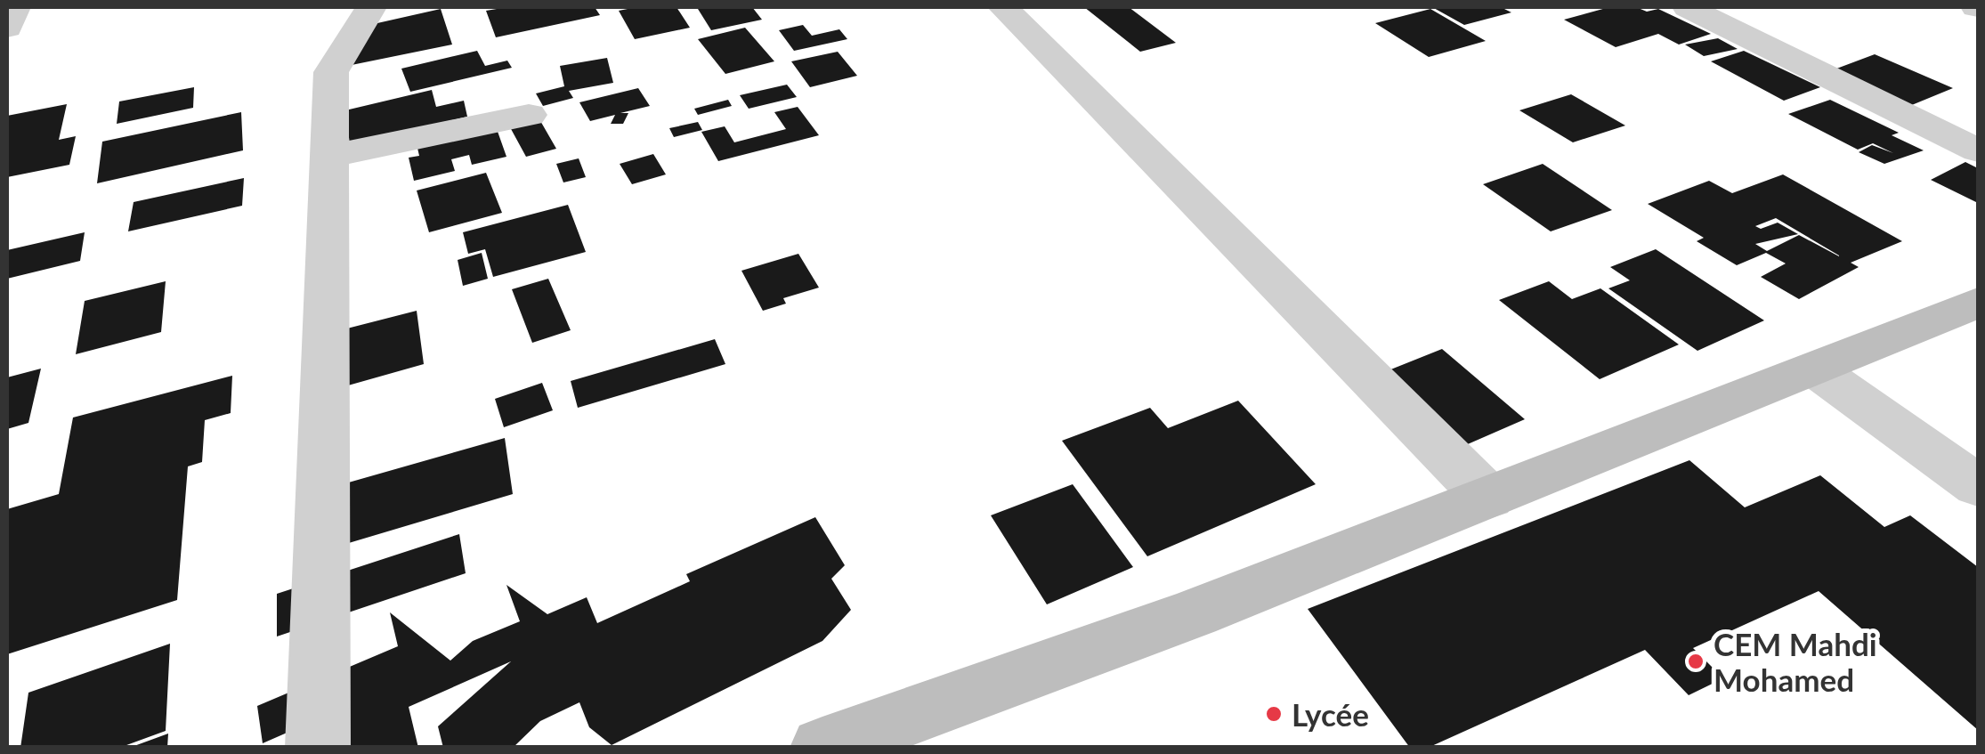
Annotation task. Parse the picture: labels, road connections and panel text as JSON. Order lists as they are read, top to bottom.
{
  "places": ["CEM Mahdi Mohamed", "Lycée"]
}
